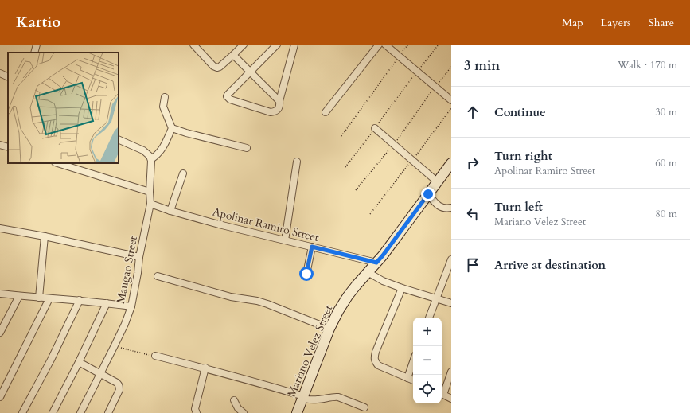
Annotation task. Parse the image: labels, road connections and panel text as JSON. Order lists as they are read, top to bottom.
{
  "streets": {
    "street": ["Apolinar Ramiro Street", "Mangao Street", "Mariano Velez Street"]
  },
  "crossings": [
    ["Apolinar Ramiro Street", "Mangao Street"],
    ["Apolinar Ramiro Street", "Mariano Velez Street"]
  ],
  "page": {
    "header": "Kartio",
    "nav": ["Map", "Layers", "Share"],
    "heading": ["3 min", "Walk · 170 m"],
    "list": [
      ["Continue", "30 m"],
      ["Turn right", "Apolinar Ramiro Street", "60 m"],
      ["Turn left", "Mariano Velez Street", "80 m"],
      "Arrive at destination"
    ],
    "map_buttons": ["+", "−"]
  }
}
